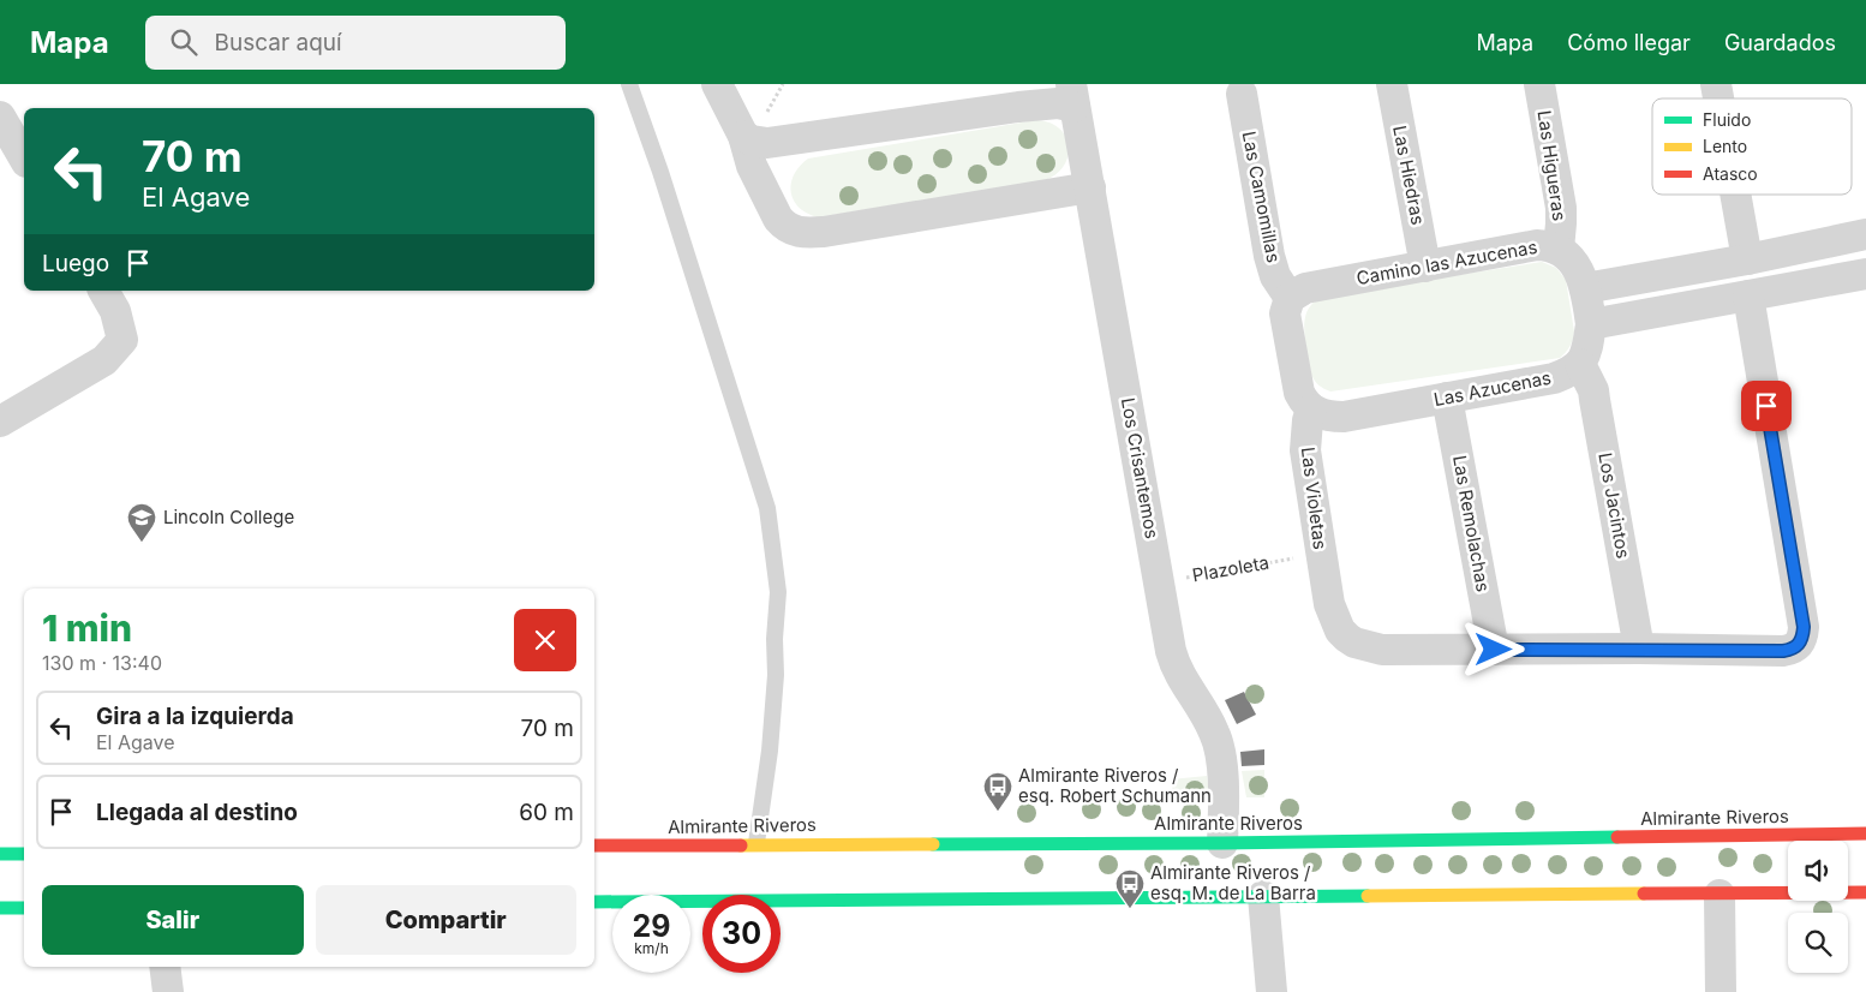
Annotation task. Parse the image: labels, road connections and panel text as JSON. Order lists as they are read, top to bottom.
{
  "streets": {
    "main road": ["Almirante Riveros"],
    "street": [
      "Las Higueras",
      "Las Hiedras",
      "Las Camomillas",
      "Camino las Azucenas",
      "Las Azucenas",
      "Los Crisantemos",
      "Las Violetas",
      "Los Jacintos",
      "Las Remolachas"
    ],
    "path": ["Plazoleta"]
  },
  "crossings": [
    ["Las Higueras", "Camino las Azucenas"],
    ["Las Hiedras", "Camino las Azucenas"],
    ["Las Camomillas", "Camino las Azucenas"],
    ["Las Azucenas", "Las Violetas"],
    ["Las Azucenas", "Los Jacintos"],
    ["Las Azucenas", "Las Remolachas"],
    ["Los Crisantemos", "Plazoleta"],
    ["Los Crisantemos", "Almirante Riveros"],
    ["Las Violetas", "Las Remolachas"],
    ["Las Violetas", "Plazoleta"]
  ],
  "places": {
    "school or university": ["Lincoln College"],
    "bus stop": ["Almirante Riveros / esq. Robert Schumann", "Almirante Riveros / esq. M. de La Barra"]
  },
  "legend": ["Fluido", "Lento", "Atasco"],
  "page": {
    "header": "Mapa",
    "search": "Buscar aquí",
    "nav": ["Mapa", "Cómo llegar", "Guardados"],
    "turn": ["70 m", "El Agave"],
    "then": "Luego",
    "heading": ["1 min", "130 m · 13:40"],
    "list": [
      {
        "name": "Gira a la izquierda",
        "note": "El Agave",
        "value": "70 m"
      },
      {
        "name": "Llegada al destino",
        "value": "60 m"
      }
    ],
    "buttons": ["Salir", "Compartir"],
    "speed": "29 km/h",
    "limit": "30"
  }
}
